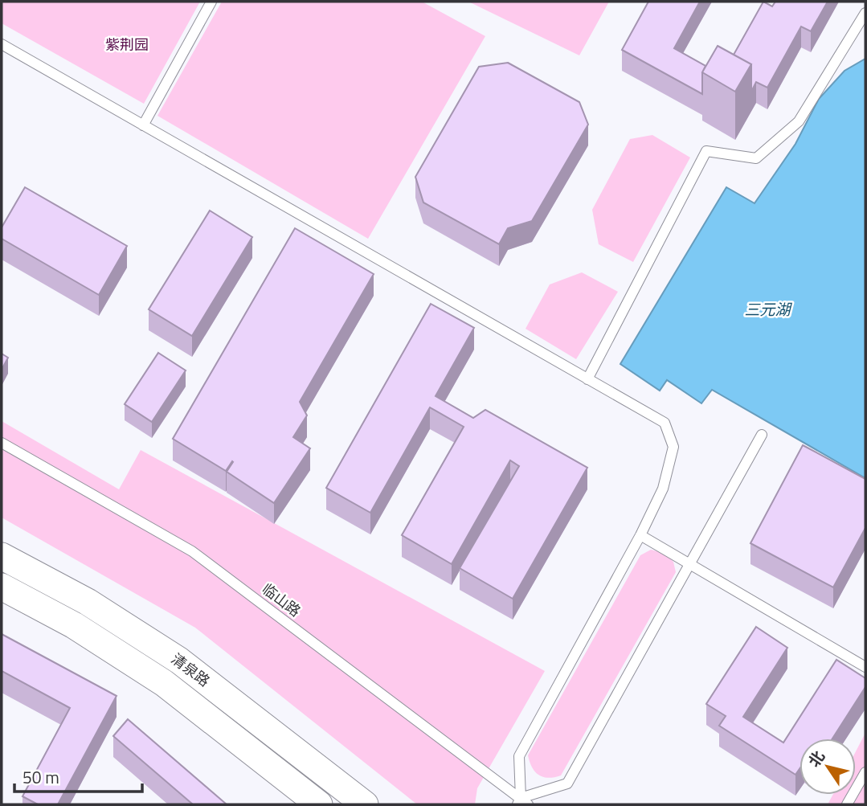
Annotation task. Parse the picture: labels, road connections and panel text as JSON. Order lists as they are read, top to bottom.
{
  "streets": {
    "main road": ["清泉路"],
    "lane": ["临山路"]
  },
  "water": ["三元湖"],
  "parks": ["紫荆园"],
  "scale_bar": "50 m",
  "north": "top left"
}
